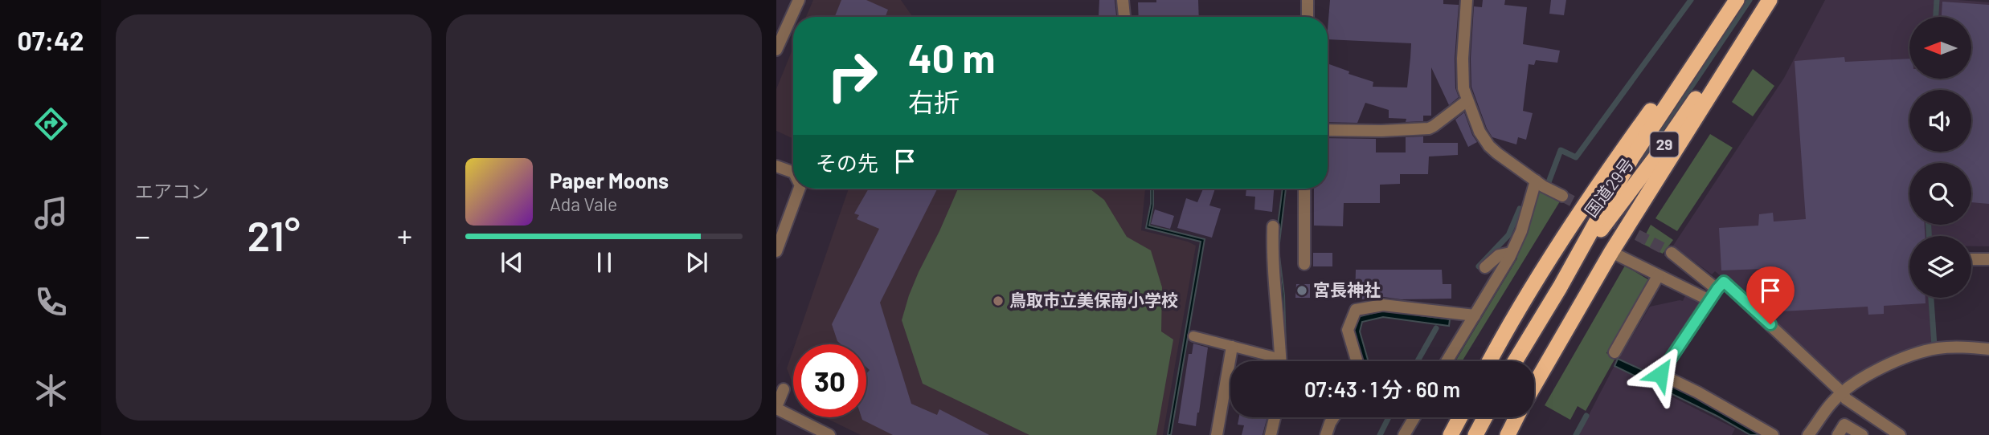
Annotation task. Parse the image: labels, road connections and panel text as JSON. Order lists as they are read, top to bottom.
{
  "streets": {
    "highway": ["29", "国道29号"]
  },
  "places": ["宮長神社", "鳥取市立美保南小学校"],
  "north": "left",
  "page": {
    "tabs": "07:42",
    "tile": "エアコン",
    "turn": ["40 m", "右折"],
    "then": "その先",
    "song": ["Paper Moons", "Ada Vale"],
    "heat": ["−", "21°", "+"],
    "limit": "30",
    "trip": "07:43 · 1 分 · 60 m"
  }
}
